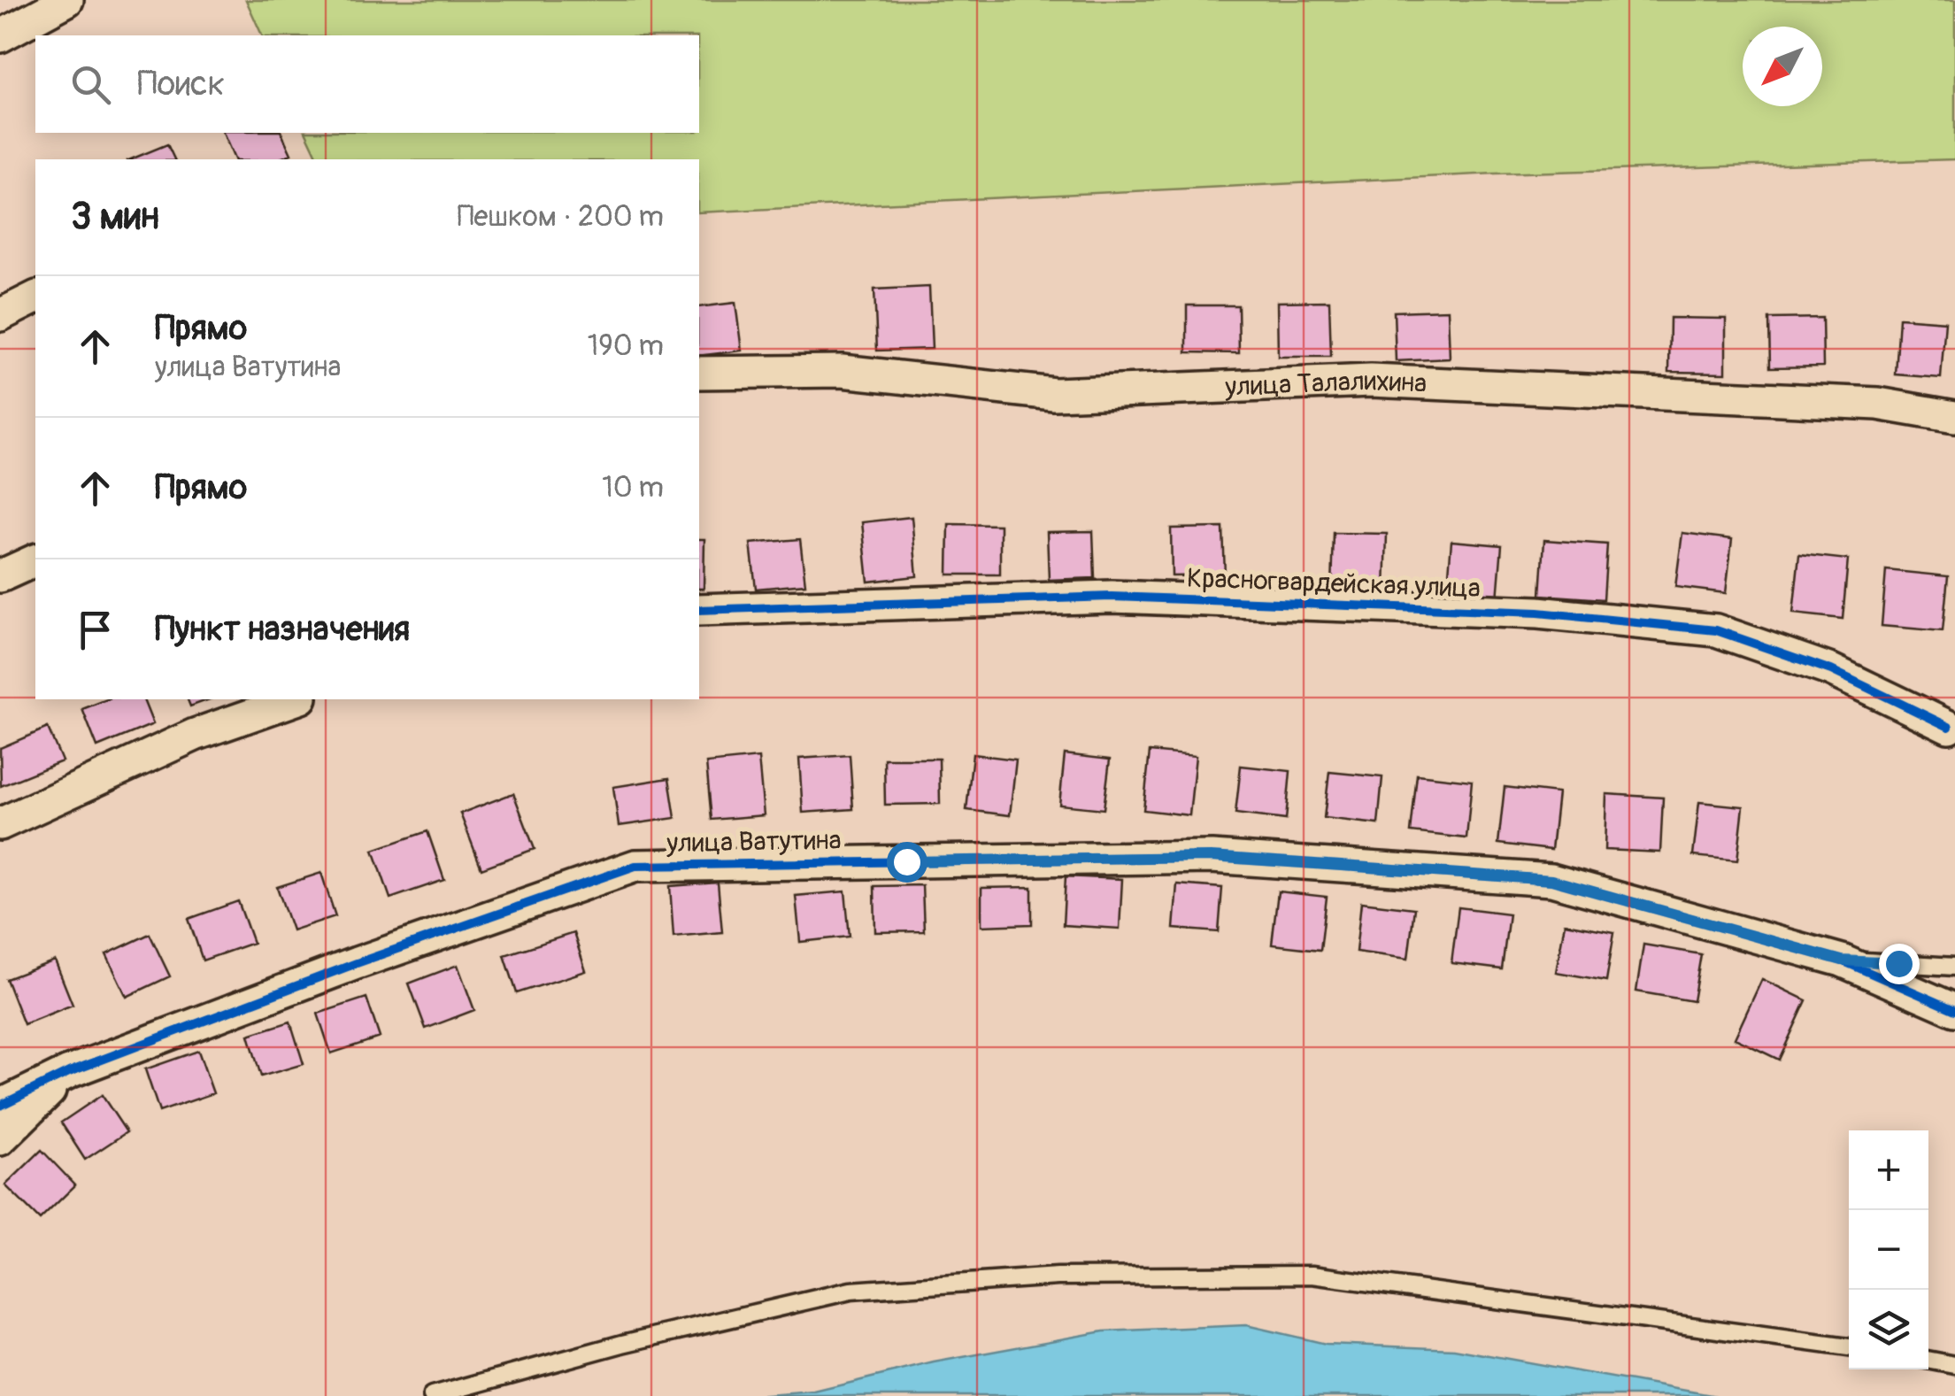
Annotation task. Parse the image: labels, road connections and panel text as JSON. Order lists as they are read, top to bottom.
{
  "streets": {
    "street": ["улица Талалихина", "Красногвардейская улица", "улица Ватутина"]
  },
  "north": "bottom left",
  "page": {
    "search": "Поиск",
    "heading": ["3 мин", "Пешком · 200 m"],
    "list": [
      ["Прямо", "улица Ватутина", "190 m"],
      ["Прямо", "10 m"],
      "Пункт назначения"
    ],
    "map_buttons": ["+", "−"]
  }
}
